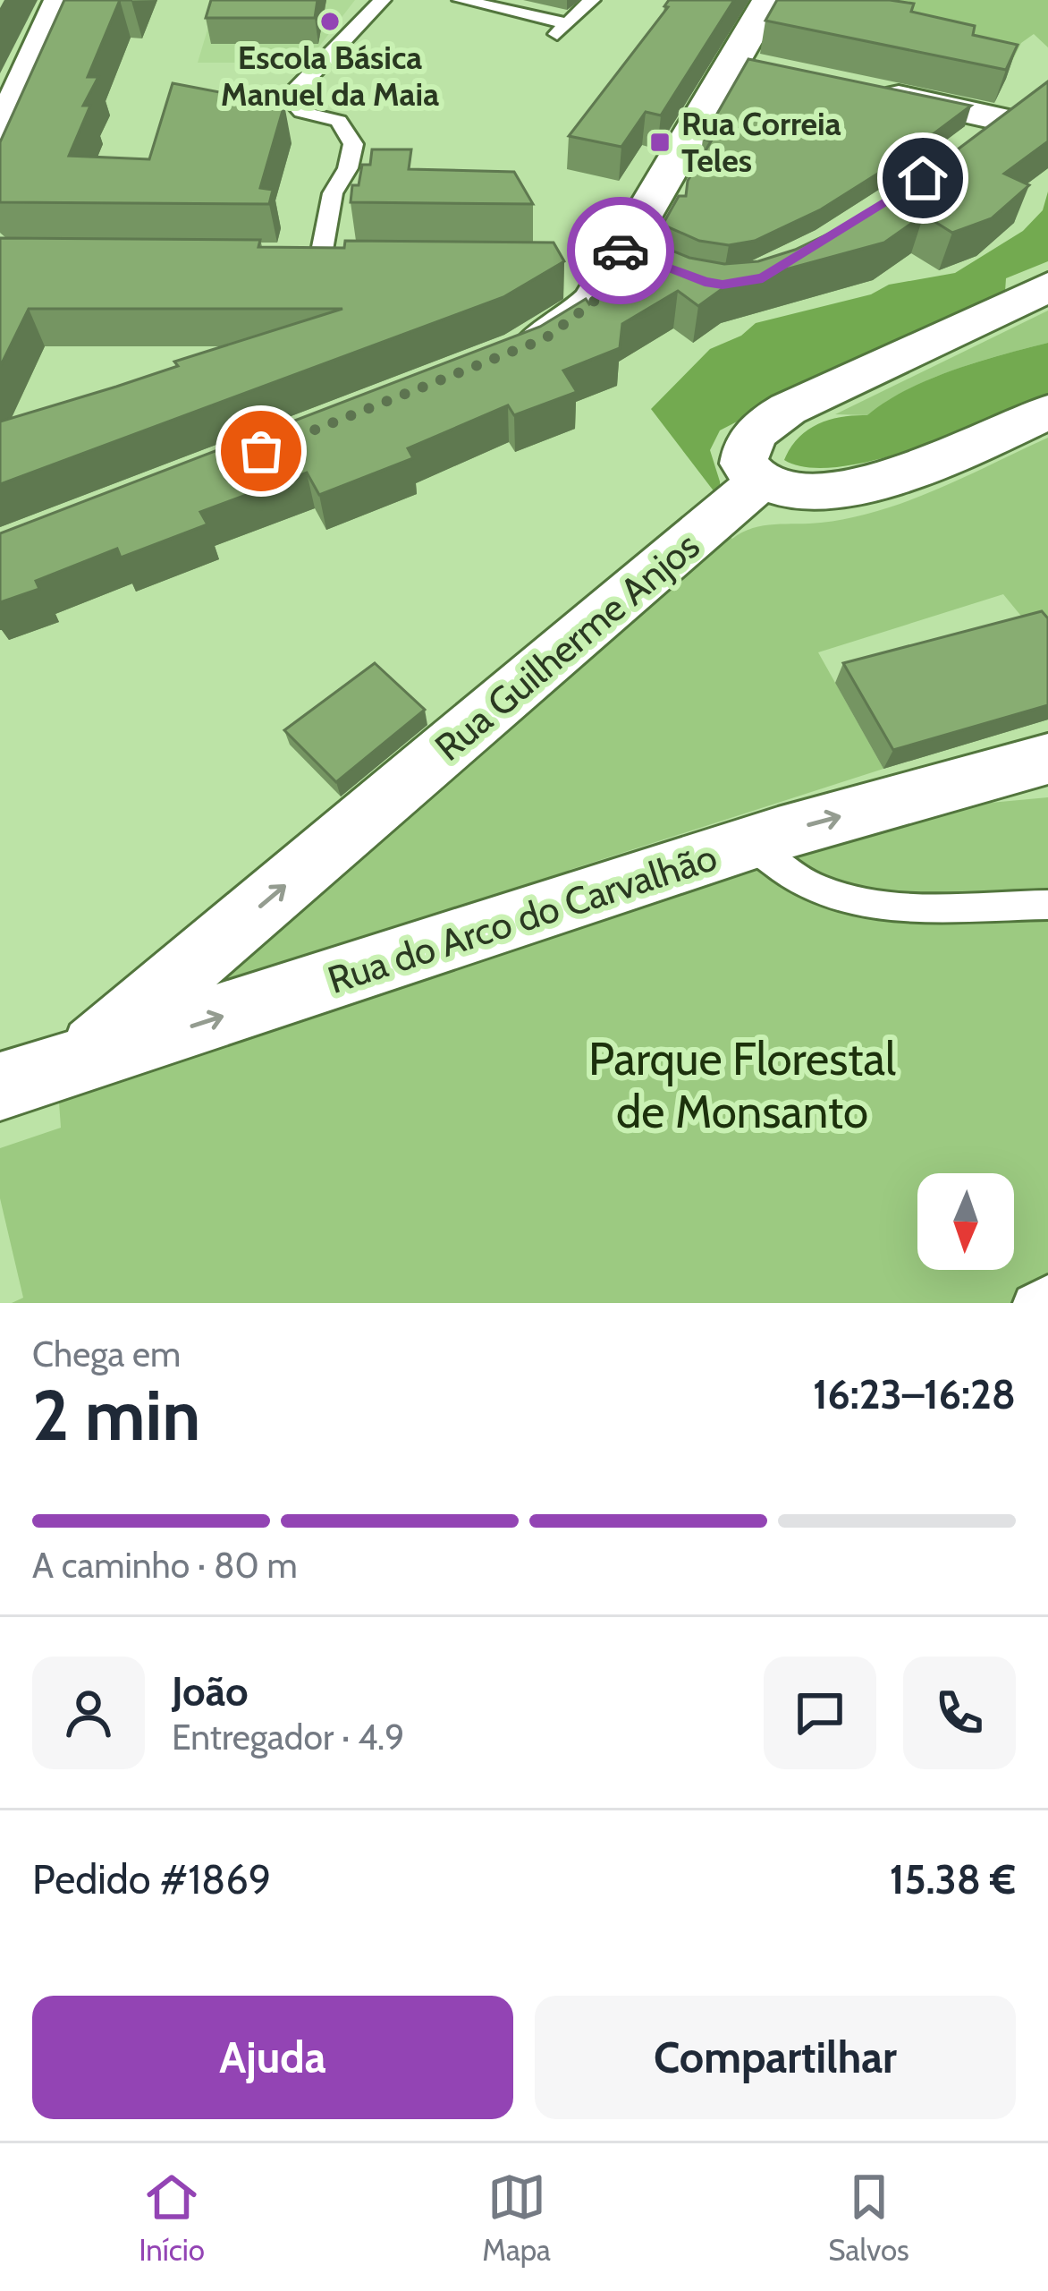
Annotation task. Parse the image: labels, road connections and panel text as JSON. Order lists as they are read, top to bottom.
{
  "streets": {
    "street": ["Rua Guilherme Anjos", "Rua do Arco do Carvalhão"]
  },
  "crossings": [
    ["Rua Guilherme Anjos", "Rua do Arco do Carvalhão"]
  ],
  "one_way": ["Rua Guilherme Anjos", "Rua do Arco do Carvalhão"],
  "parks": ["Parque Florestal de Monsanto"],
  "places": {
    "other": ["Escola Básica Manuel da Maia"],
    "transit": ["Rua Correia Teles"]
  },
  "north": "bottom",
  "page": {
    "heading": ["2 min", "Chega em", "16:23–16:28"],
    "panel": [
      "João",
      "Entregador · 4.9",
      "Pedido #1869",
      "15.38 €"
    ],
    "bar": "A caminho · 80 m",
    "buttons": ["Ajuda", "Compartilhar"],
    "tabs": ["Início", "Mapa", "Salvos"]
  }
}
